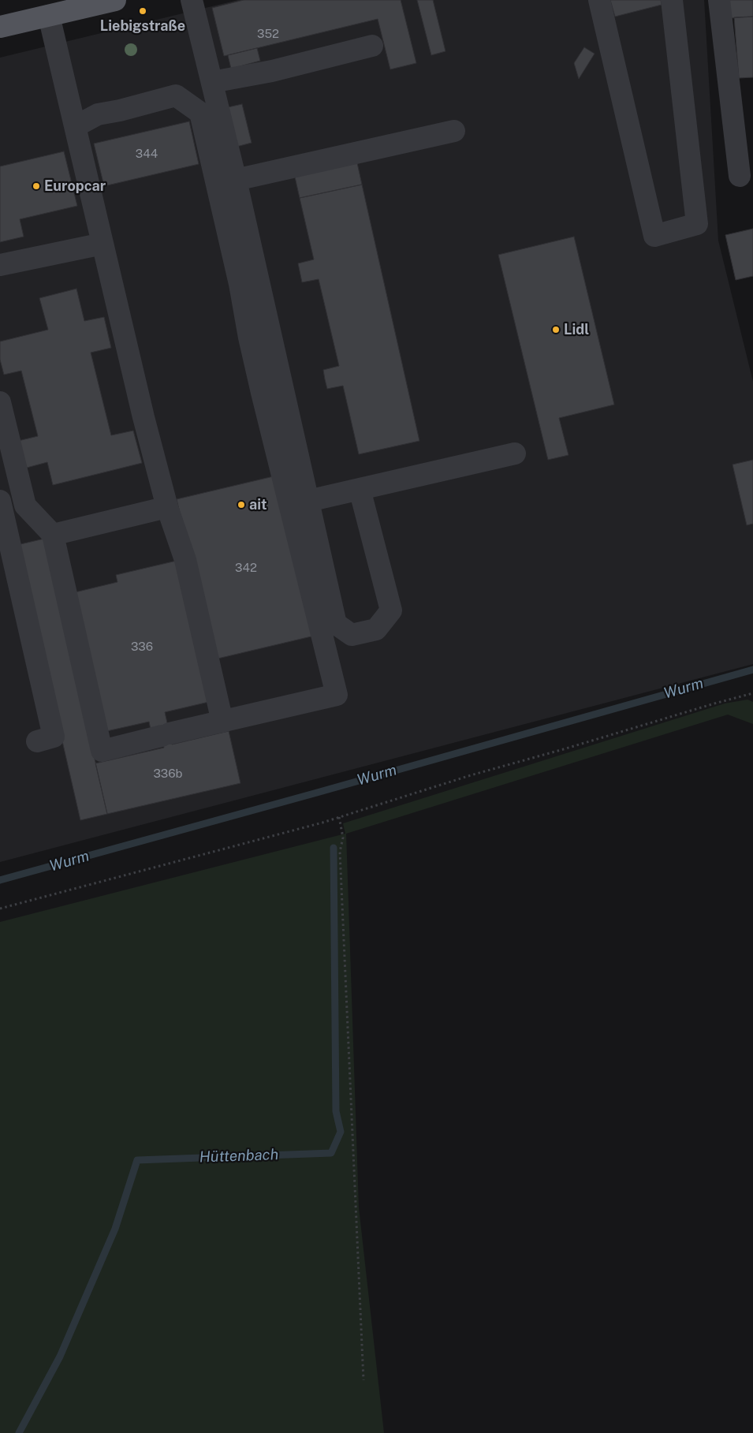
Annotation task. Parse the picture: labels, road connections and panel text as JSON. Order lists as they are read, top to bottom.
{
  "water": ["Wurm", "Hüttenbach"],
  "places": [
    "Liebigstraße",
    "Europcar",
    "Lidl",
    "ait"
  ],
  "house_numbers": [
    "352",
    "344",
    "342",
    "336",
    "336b"
  ]
}
